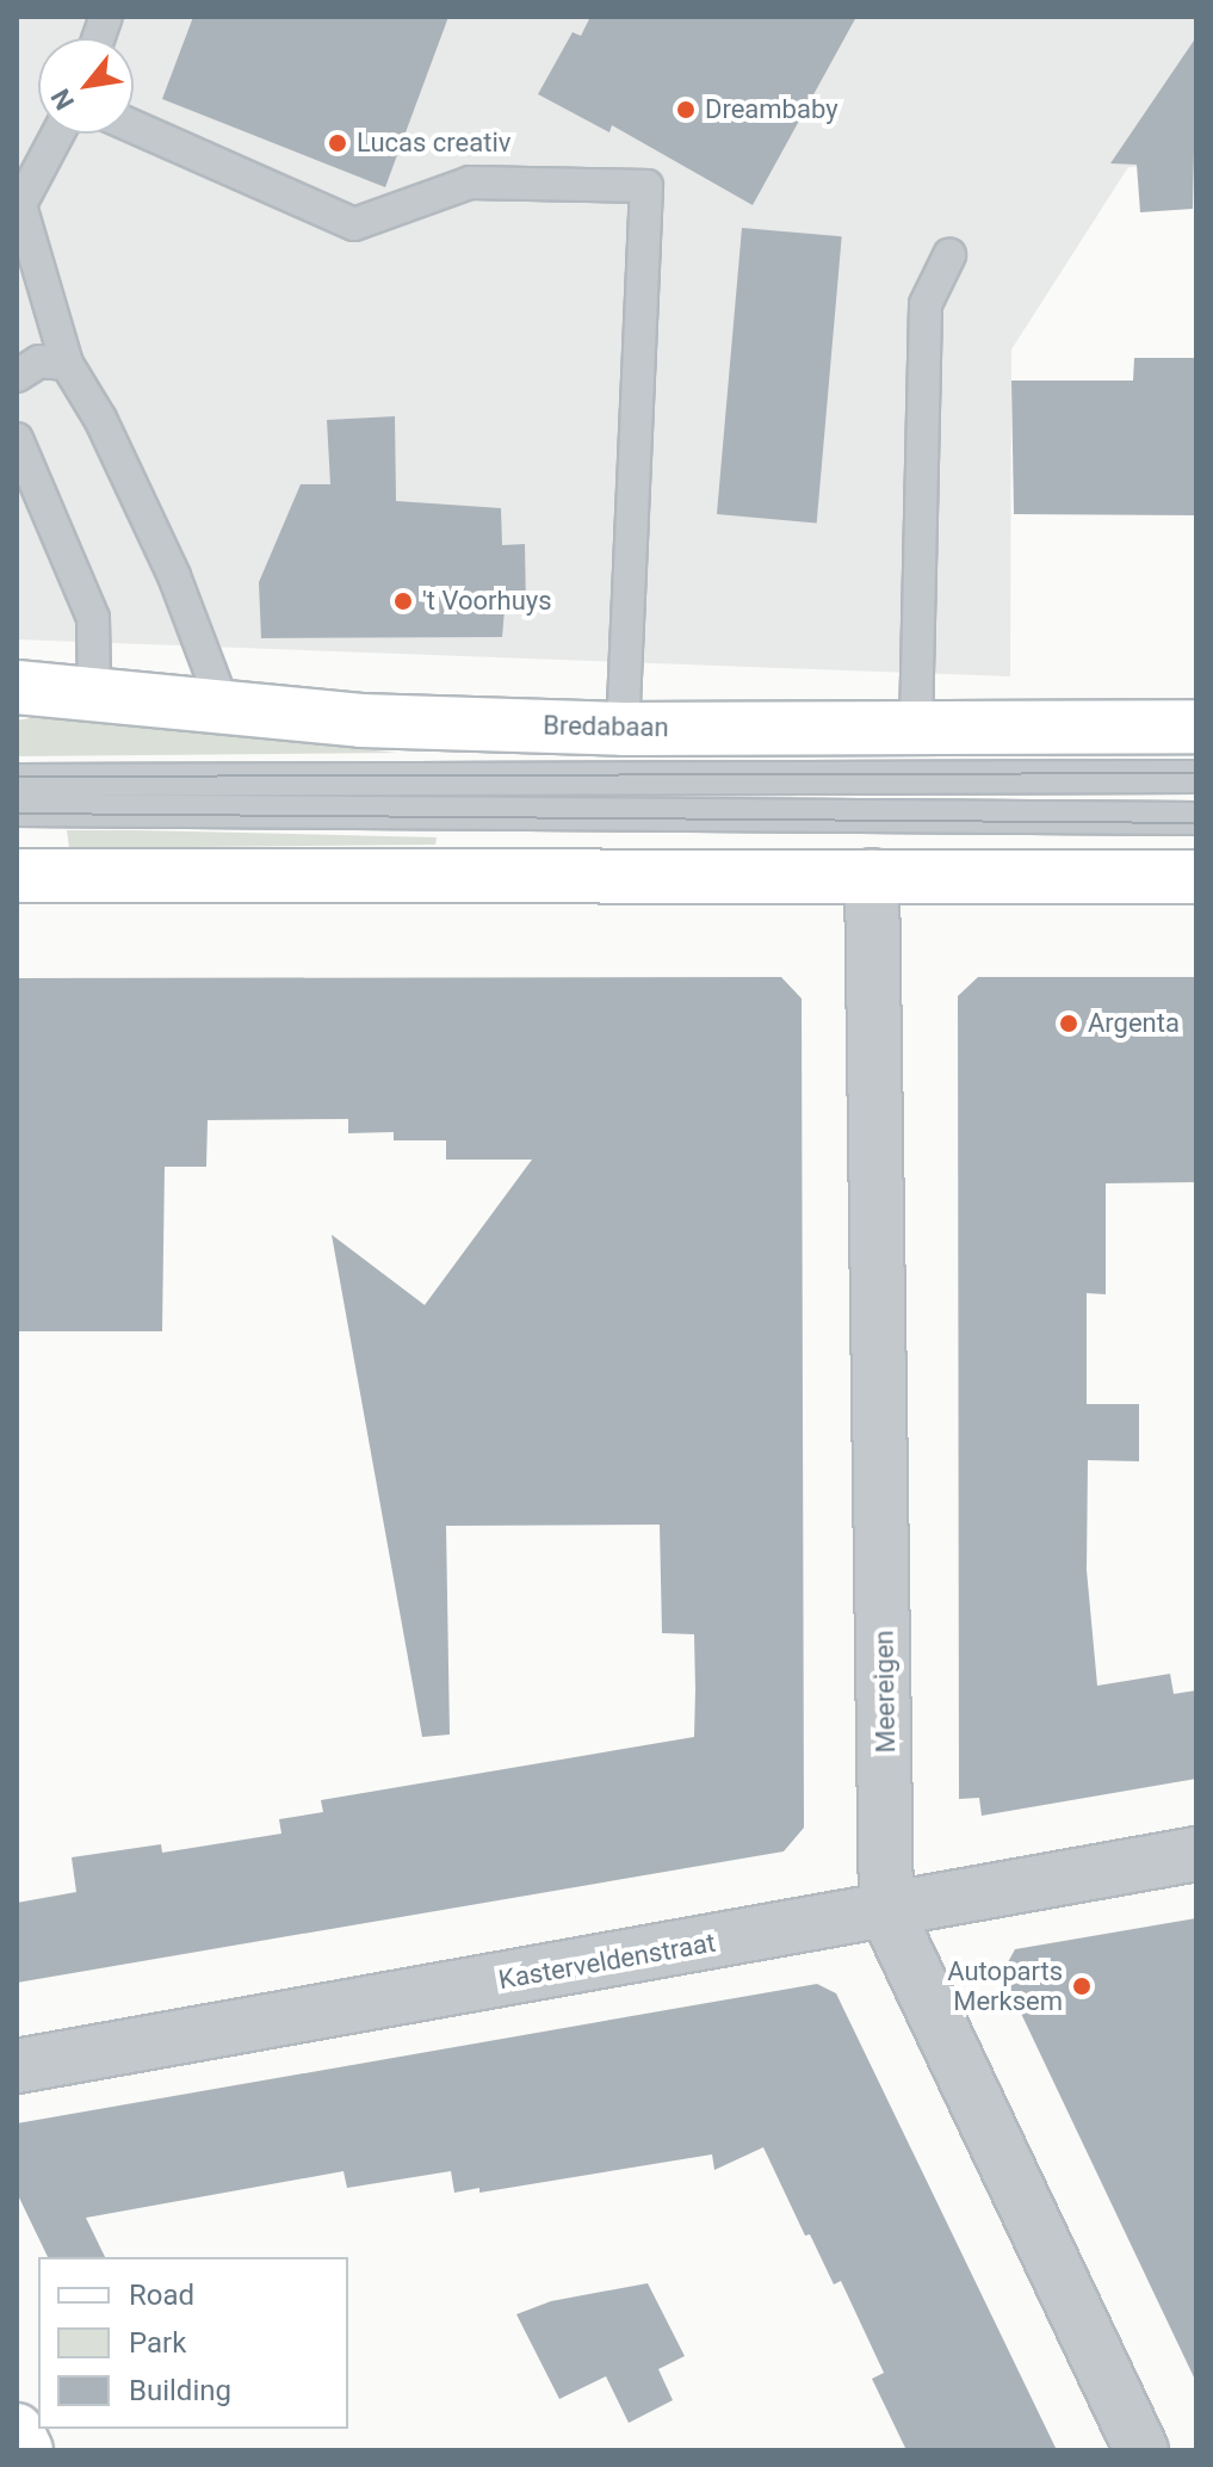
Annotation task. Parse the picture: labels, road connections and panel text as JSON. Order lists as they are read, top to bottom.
{
  "streets": {
    "main road": ["Bredabaan"],
    "street": ["Meereigen", "Kasterveldenstraat"]
  },
  "crossings": [
    ["Meereigen", "Kasterveldenstraat"]
  ],
  "places": [
    "Dreambaby",
    "Lucas creativ",
    "'t Voorhuys",
    "Argenta",
    "Autoparts Merksem"
  ],
  "legend": ["Road", "Park", "Building"],
  "north": "bottom left"
}
